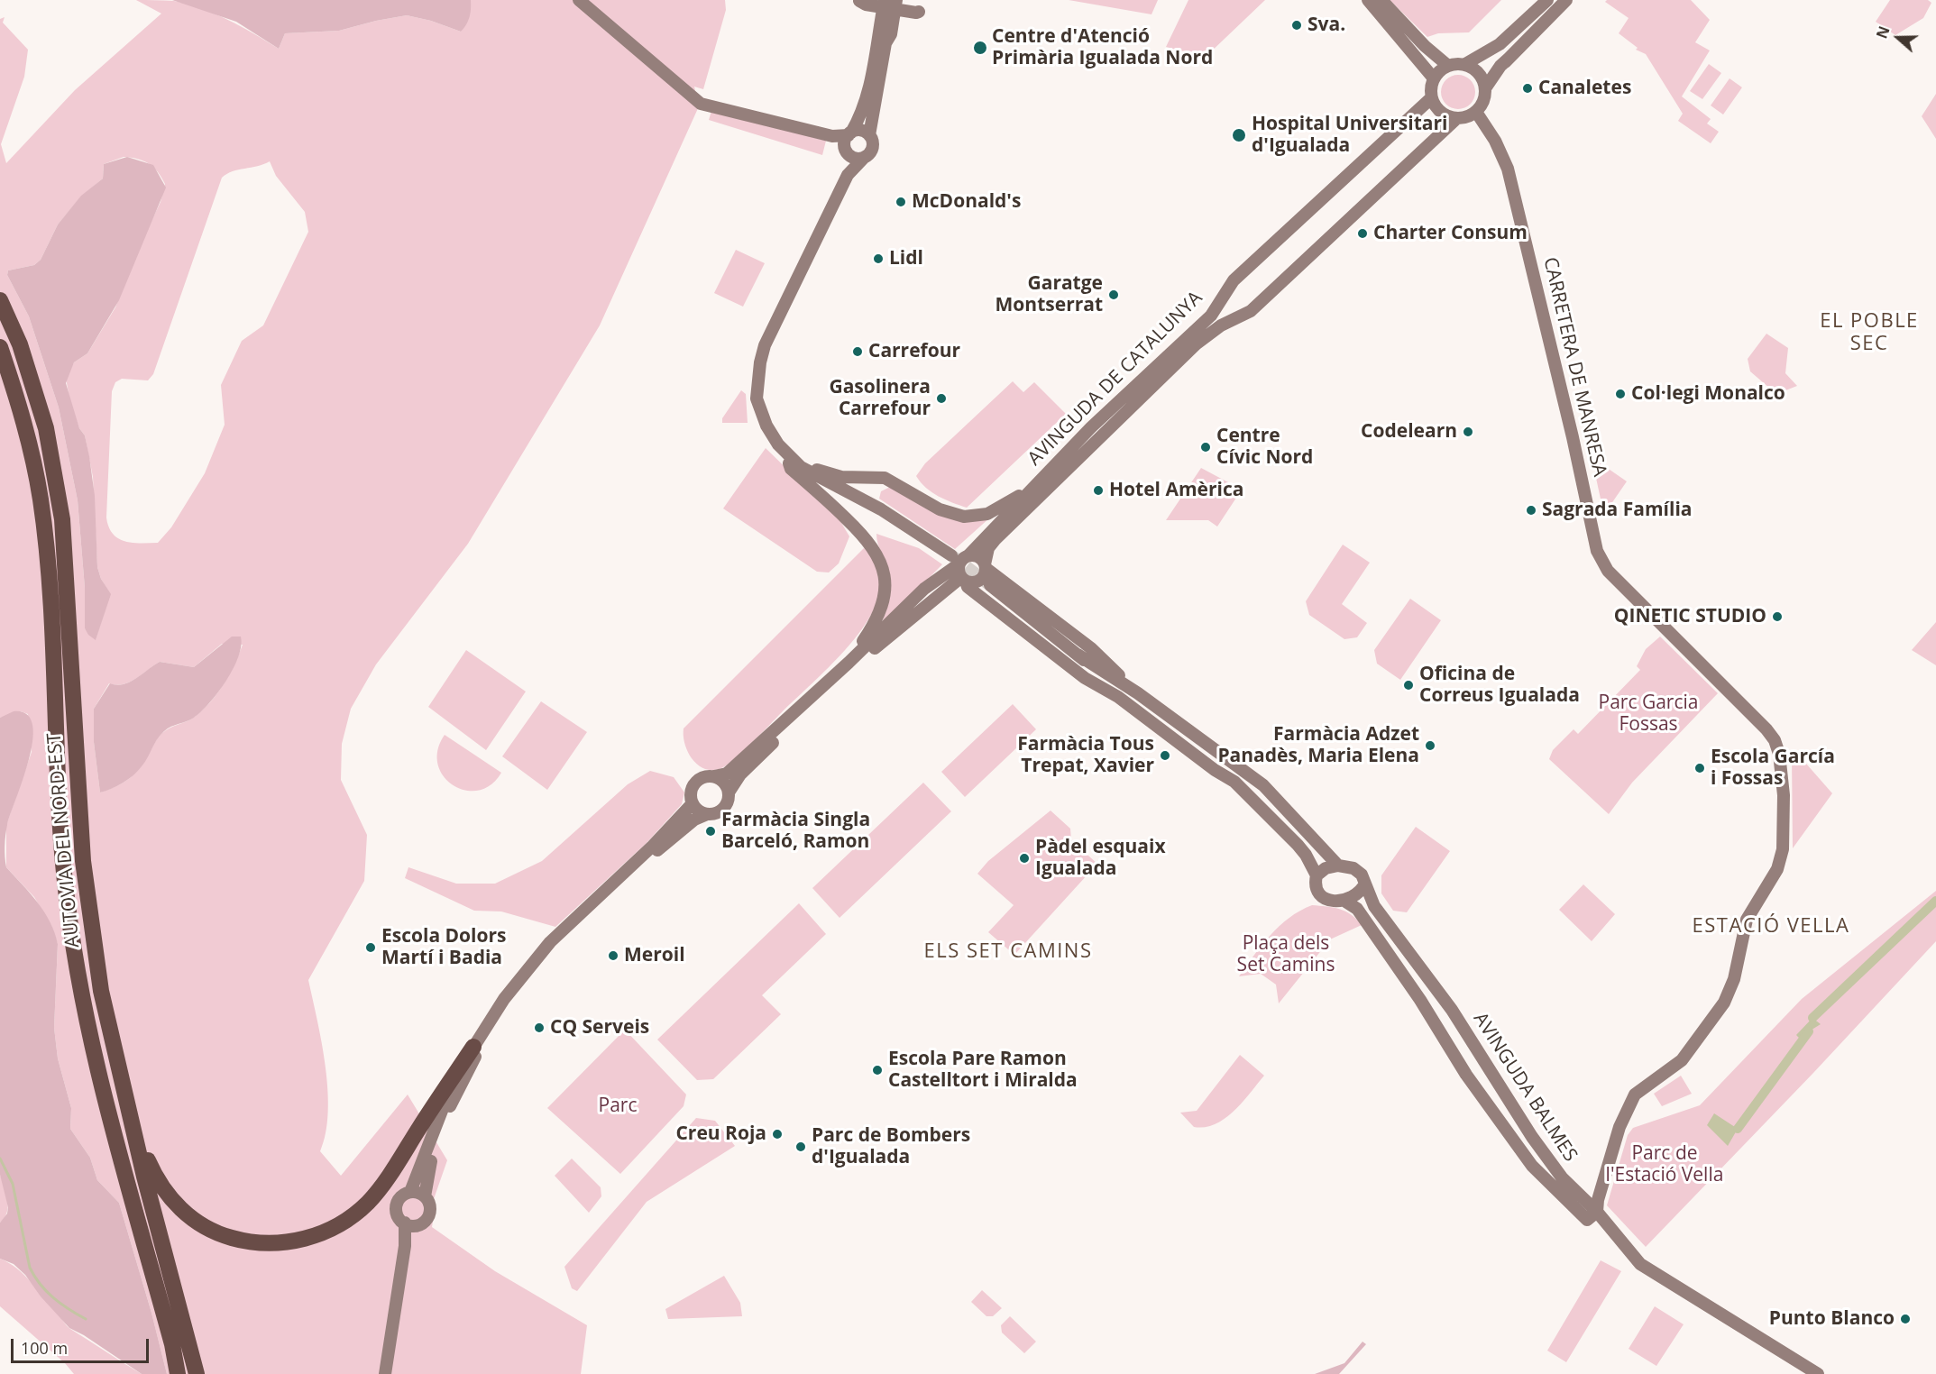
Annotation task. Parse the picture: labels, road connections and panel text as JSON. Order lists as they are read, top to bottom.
{
  "streets": {
    "highway": ["AUTOVIA DEL NORD-EST"],
    "street": ["CARRETERA DE MANRESA", "AVINGUDA DE CATALUNYA", "AVINGUDA BALMES"]
  },
  "crossings": [
    ["CARRETERA DE MANRESA", "AVINGUDA DE CATALUNYA"],
    ["CARRETERA DE MANRESA", "AVINGUDA BALMES"]
  ],
  "districts": ["EL POBLE SEC", "ESTACIÓ VELLA", "ELS SET CAMINS"],
  "parks": [
    "Parc Garcia Fossas",
    "Plaça dels Set Camins",
    "Parc",
    "Parc de l'Estació Vella"
  ],
  "places": [
    "Sva.",
    "Centre d'Atenció Primària Igualada Nord",
    "Canaletes",
    "Hospital Universitari d'Igualada",
    "McDonald's",
    "Charter Consum",
    "Lidl",
    "Garatge Montserrat",
    "Carrefour",
    "Col·legi Monalco",
    "Gasolinera Carrefour",
    "Codelearn",
    "Centre Cívic Nord",
    "Hotel Amèrica",
    "Sagrada Família",
    "QINETIC STUDIO",
    "Oficina de Correus Igualada",
    "Farmàcia Adzet Panadès, Maria Elena",
    "Farmàcia Tous Trepat, Xavier",
    "Escola García i Fossas",
    "Farmàcia Singla Barceló, Ramon",
    "Pàdel esquaix Igualada",
    "Escola Dolors Martí i Badia",
    "Meroil",
    "CQ Serveis",
    "Escola Pare Ramon Castelltort i Miralda",
    "Creu Roja",
    "Parc de Bombers d'Igualada",
    "Punto Blanco"
  ],
  "scale_bar": "100 m",
  "north": "left"
}
